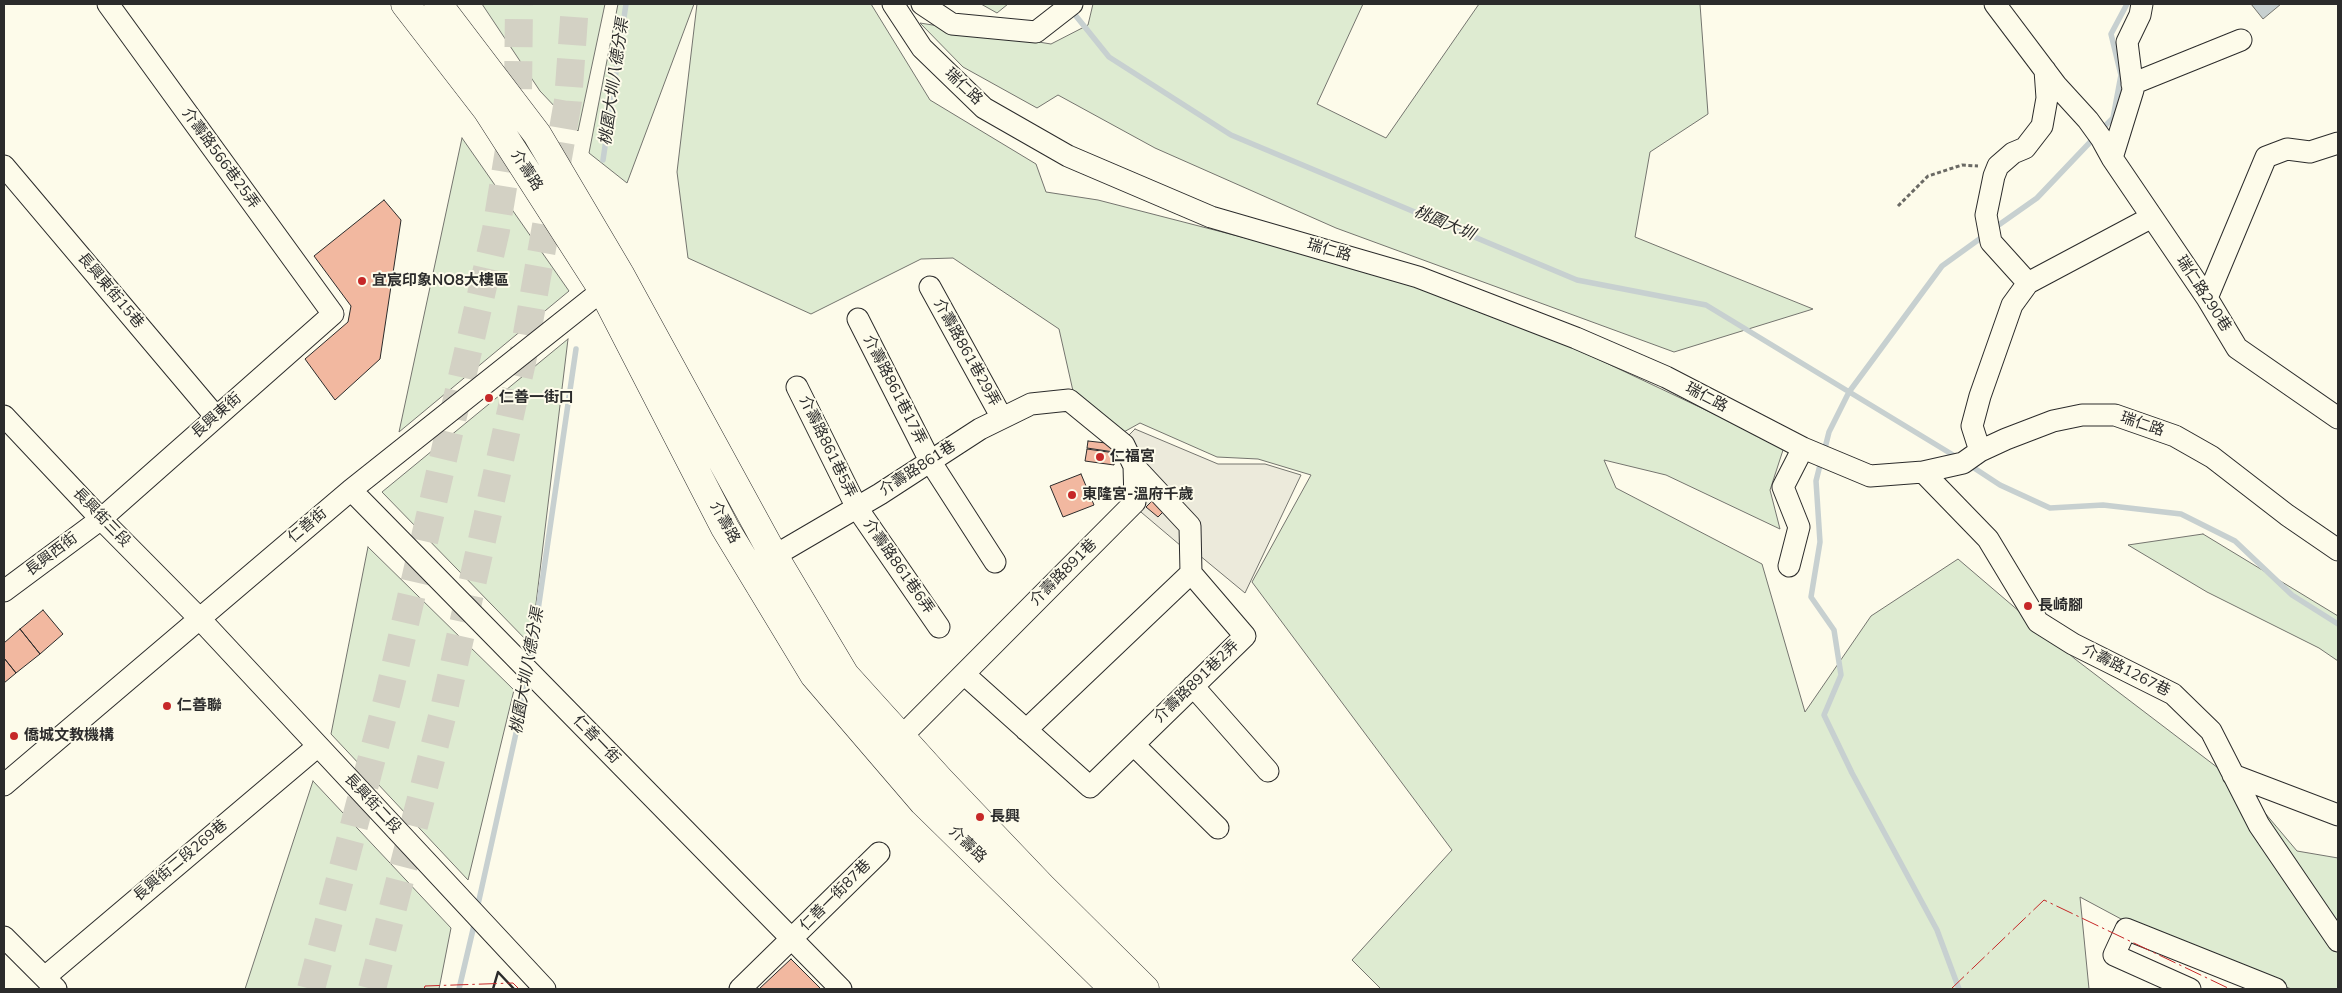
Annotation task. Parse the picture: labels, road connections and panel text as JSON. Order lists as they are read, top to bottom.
{
  "streets": {
    "main road": ["介壽路"],
    "street": [
      "瑞仁路",
      "介壽路566巷25弄",
      "長興東街15巷",
      "瑞仁路290巷",
      "介壽路861巷29弄",
      "介壽路861巷17弄",
      "長興東街",
      "介壽路861巷5弄",
      "介壽路861巷",
      "長興街三段",
      "仁善街",
      "長興西街",
      "介壽路861巷6弄",
      "介壽路891巷",
      "介壽路1267巷",
      "介壽路891巷2弄",
      "仁善一街",
      "長興街二段",
      "長興街二段269巷",
      "仁善一街87巷"
    ]
  },
  "crossings": [
    ["瑞仁路", "介壽路1267巷"],
    ["介壽路566巷25弄", "長興東街"],
    ["介壽路", "介壽路861巷"],
    ["介壽路", "仁善街"],
    ["介壽路", "介壽路891巷"],
    ["長興東街15巷", "長興東街"],
    ["介壽路861巷29弄", "介壽路861巷"],
    ["介壽路861巷17弄", "介壽路861巷"],
    ["長興東街", "長興街三段"],
    ["長興東街", "長興西街"],
    ["介壽路861巷5弄", "介壽路861巷"],
    ["介壽路861巷5弄", "介壽路861巷6弄"],
    ["介壽路861巷", "介壽路861巷6弄"],
    ["介壽路861巷", "介壽路891巷"],
    ["長興街三段", "仁善街"],
    ["長興街三段", "長興西街"],
    ["長興街三段", "長興街二段"],
    ["仁善街", "仁善一街"],
    ["仁善街", "長興街二段"],
    ["仁善一街", "仁善一街87巷"],
    ["長興街二段", "長興街二段269巷"]
  ],
  "water": ["桃園大圳八德分渠", "桃園大圳"],
  "places": [
    "宜宸印象NO8大樓區",
    "仁善一街口",
    "仁福宮",
    "東隆宮-溫府千歲",
    "長崎腳",
    "仁善聯",
    "僑城文教機構",
    "長興"
  ]
}
